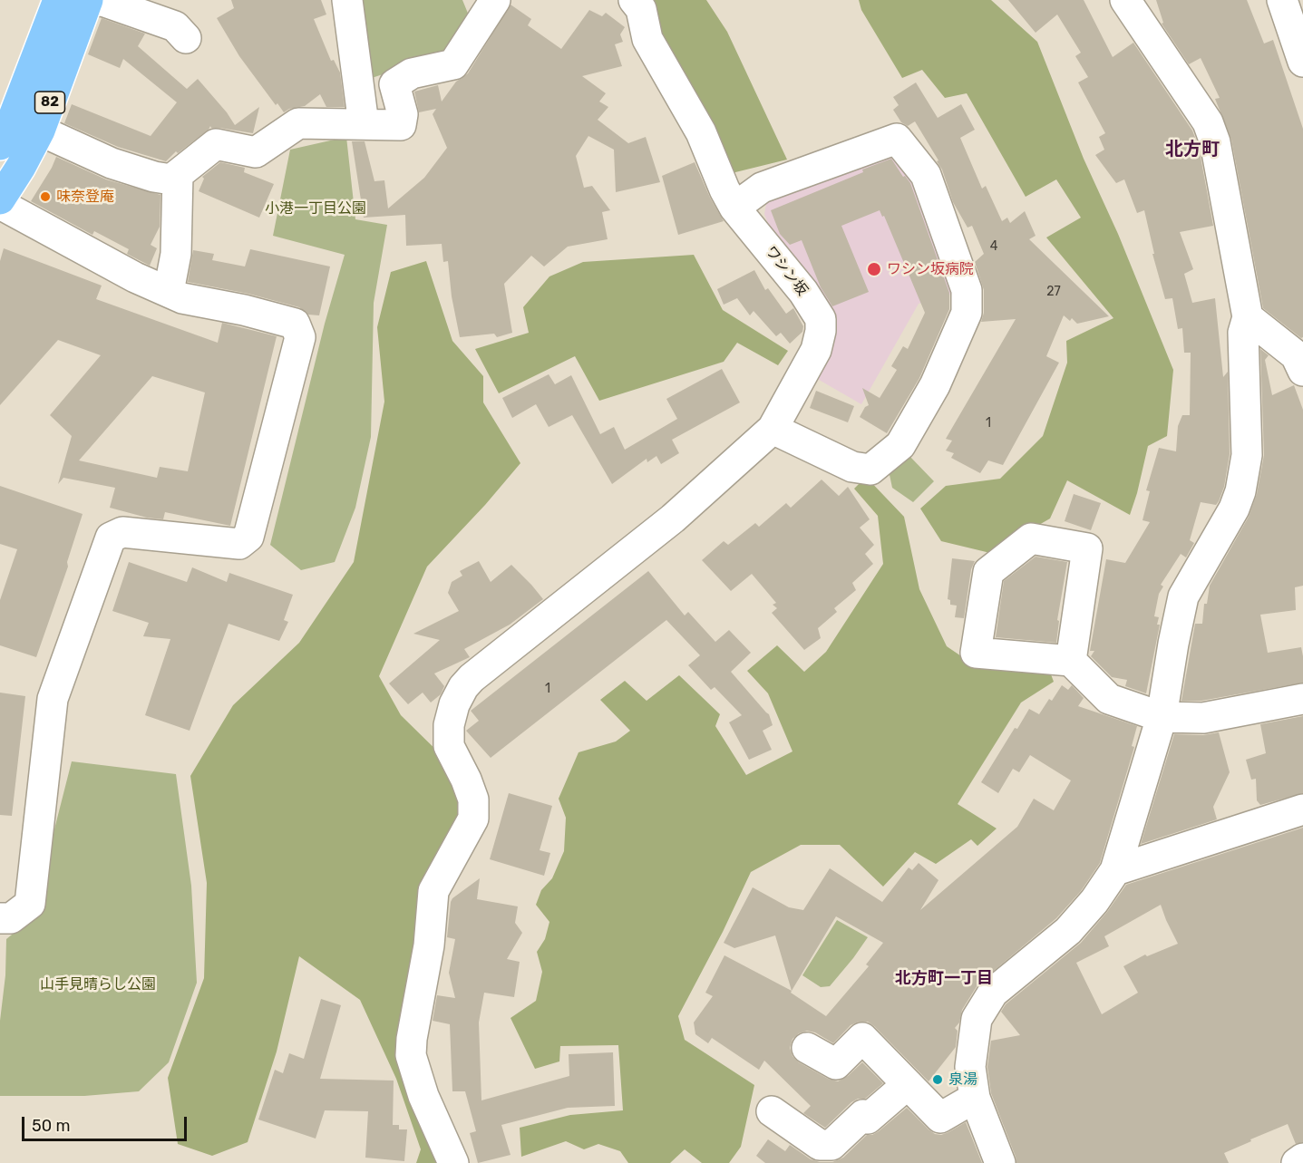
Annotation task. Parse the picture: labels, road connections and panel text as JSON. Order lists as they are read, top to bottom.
{
  "streets": {
    "main road": ["82"],
    "street": ["ワシン坂"]
  },
  "districts": ["北方町", "北方町一丁目"],
  "parks": ["小港一丁目公園", "山手見晴らし公園"],
  "places": ["味奈登庵", "ワシン坂病院", "泉湯"],
  "house_numbers": [
    "4",
    "27",
    "1",
    "1"
  ],
  "scale_bar": "50 m"
}
